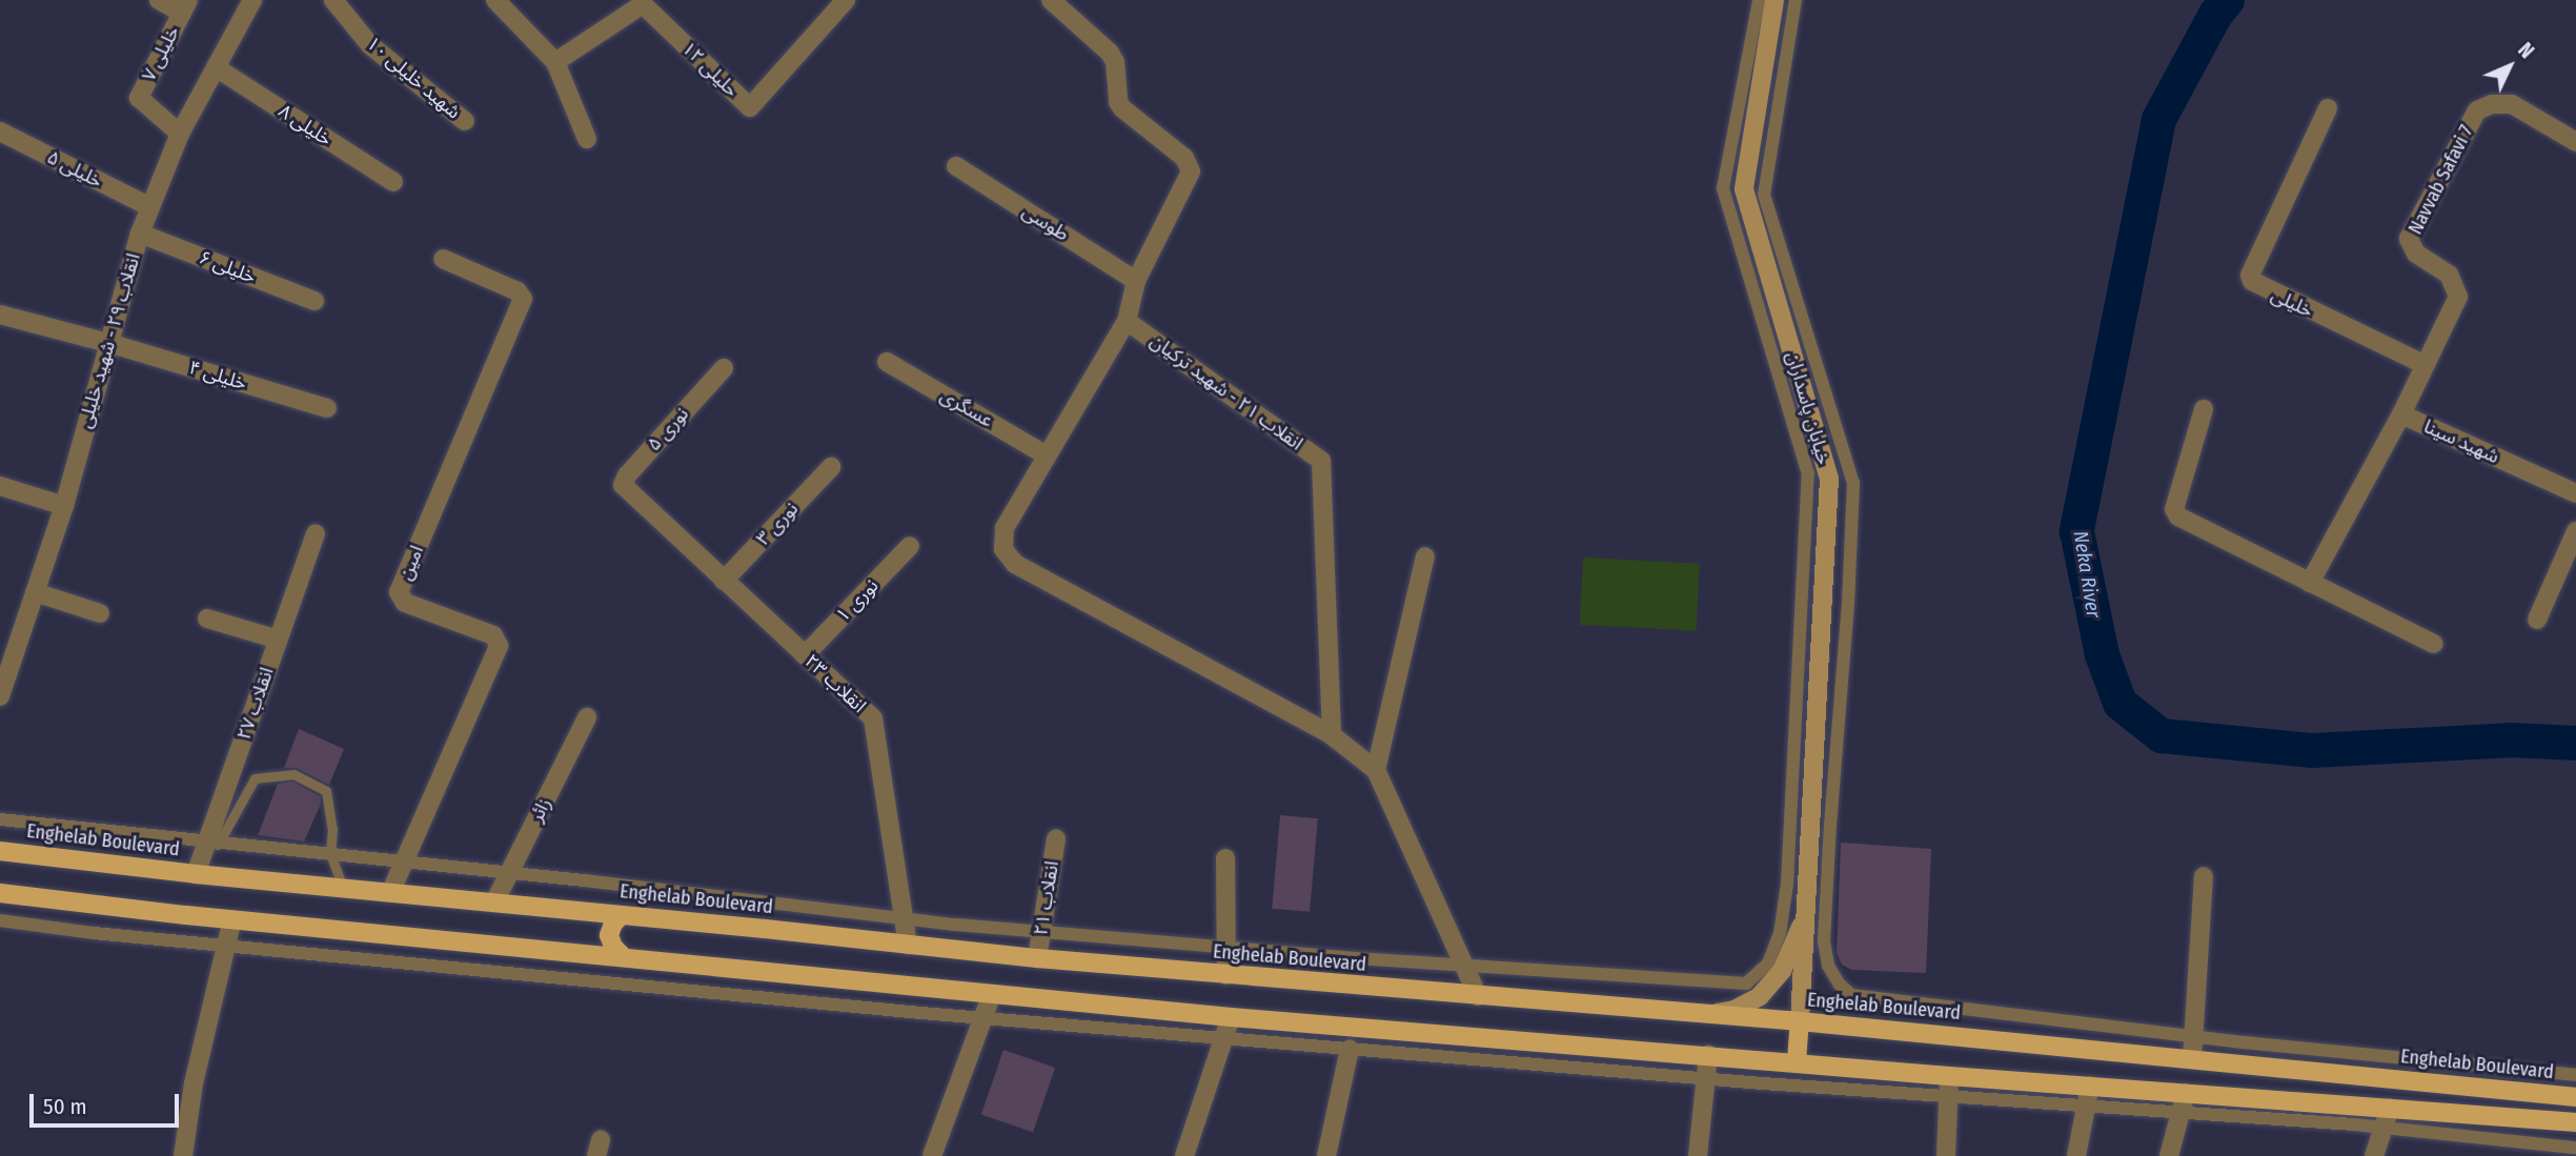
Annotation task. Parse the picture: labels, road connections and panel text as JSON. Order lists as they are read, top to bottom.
{
  "streets": {
    "main road": ["خیابان پاسداران", "Enghelab Boulevard"],
    "street": [
      "خلیلی ۷",
      "حلیلی ۱۲",
      "شهید خلیلی ۱۰",
      "خلیلی ۸",
      "خلیلی ۵",
      "Navvab Safavi 7",
      "طوسی",
      "خلیلی ۶",
      "خلیلی",
      "انقلاب ۲۹ - شهید خلیلی",
      "خلیلی ۴",
      "انقلاب ۲۱ - شهید ترکیان",
      "عسگری",
      "نوری ۵",
      "شهید سینا",
      "نوری ۳",
      "امین",
      "نوری ۱",
      "انقلاب ۲۳",
      "انقلاب ۲۷",
      "زائر",
      "انقلاب ۲۱"
    ]
  },
  "crossings": [
    ["خلیلی ۷", "انقلاب ۲۹ - شهید خلیلی"],
    ["خلیلی ۸", "انقلاب ۲۹ - شهید خلیلی"],
    ["خلیلی ۵", "انقلاب ۲۹ - شهید خلیلی"],
    ["Navvab Safavi 7", "خلیلی"],
    ["Navvab Safavi 7", "شهید سینا"],
    ["خلیلی ۶", "انقلاب ۲۹ - شهید خلیلی"],
    ["انقلاب ۲۹ - شهید خلیلی", "خلیلی ۴"],
    ["خیابان پاسداران", "Enghelab Boulevard"],
    ["نوری ۵", "انقلاب ۲۳"],
    ["نوری ۳", "انقلاب ۲۳"],
    ["امین", "Enghelab Boulevard"],
    ["نوری ۱", "انقلاب ۲۳"],
    ["انقلاب ۲۳", "Enghelab Boulevard"],
    ["انقلاب ۲۷", "Enghelab Boulevard"],
    ["زائر", "Enghelab Boulevard"],
    ["Enghelab Boulevard", "انقلاب ۲۱"]
  ],
  "water": ["Neka River"],
  "scale_bar": "50 m",
  "north": "top right"
}
